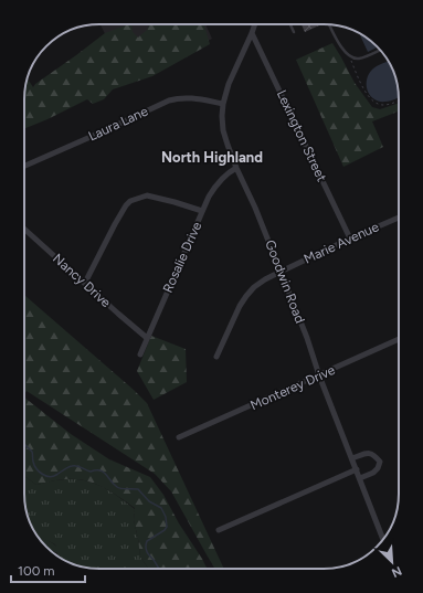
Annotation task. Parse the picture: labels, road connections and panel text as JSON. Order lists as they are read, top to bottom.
{
  "streets": {
    "street": [
      "Laura Lane",
      "Lexington Street",
      "Marie Avenue",
      "Rosalie Drive",
      "Nancy Drive",
      "Goodwin Road",
      "Monterey Drive"
    ]
  },
  "crossings": [
    ["Laura Lane", "Goodwin Road"],
    ["Lexington Street", "Marie Avenue"],
    ["Lexington Street", "Goodwin Road"],
    ["Marie Avenue", "Goodwin Road"],
    ["Rosalie Drive", "Nancy Drive"],
    ["Rosalie Drive", "Goodwin Road"],
    ["Goodwin Road", "Monterey Drive"]
  ],
  "districts": ["North Highland"],
  "scale_bar": "100 m",
  "north": "bottom right"
}
